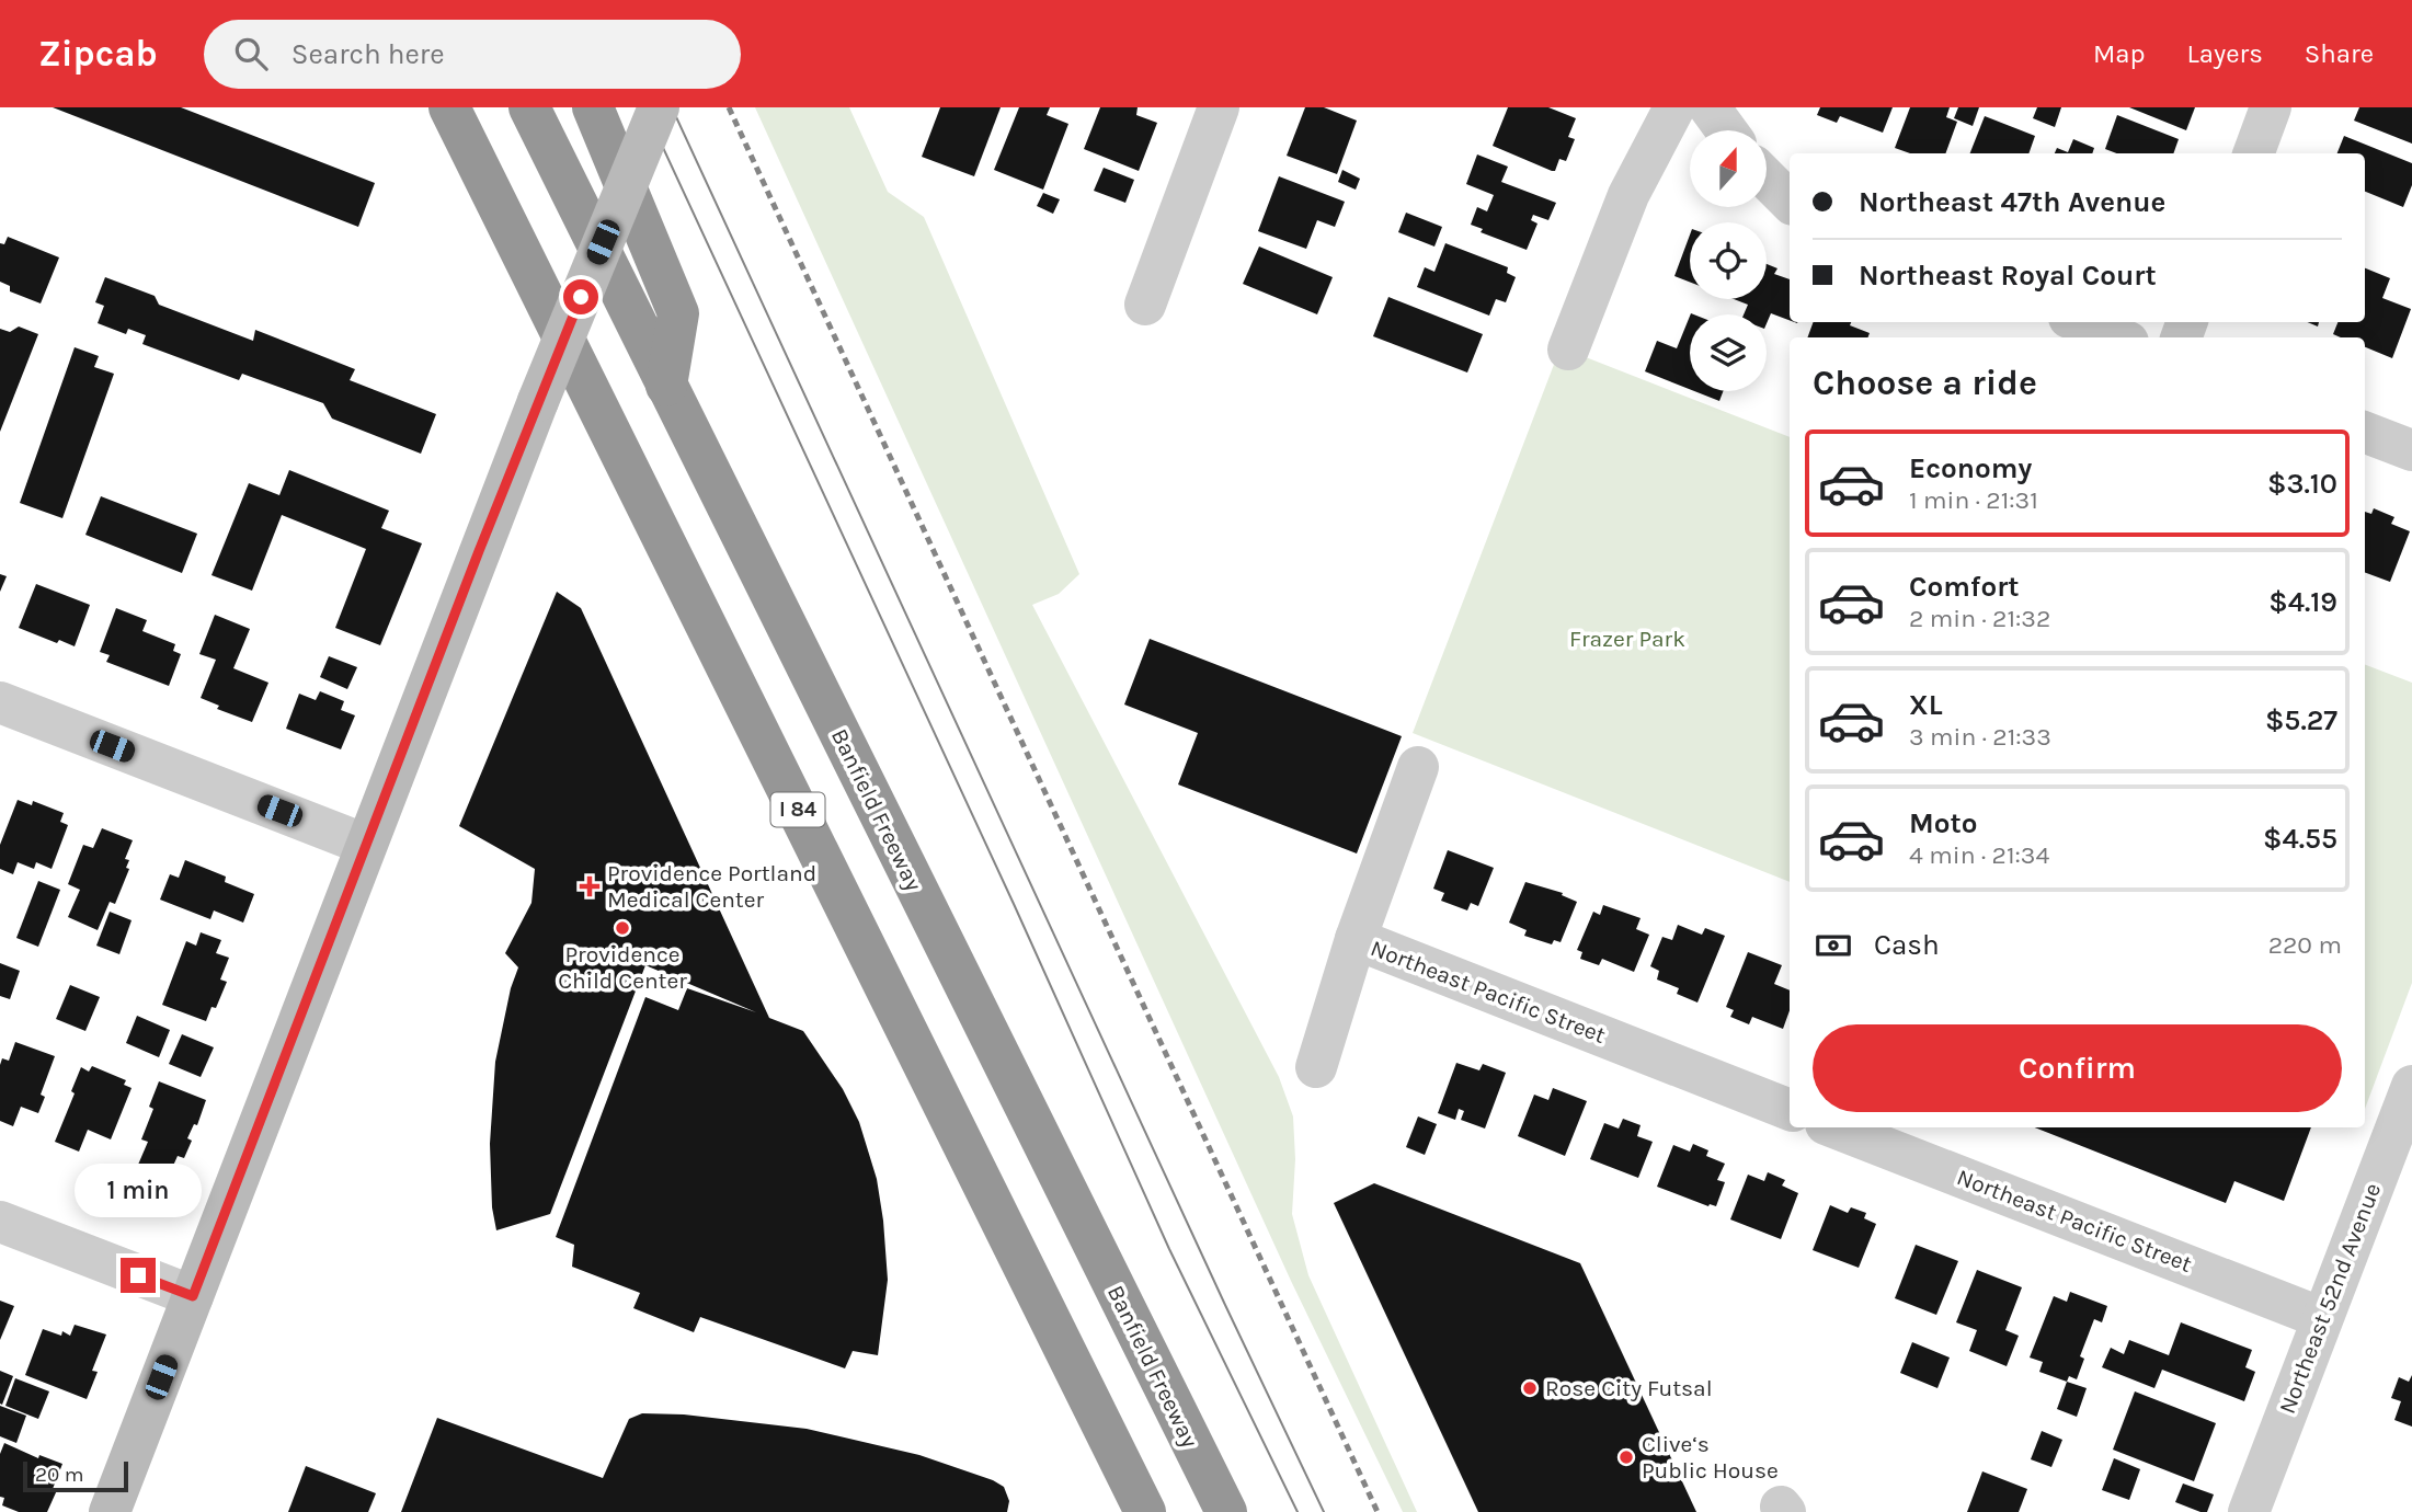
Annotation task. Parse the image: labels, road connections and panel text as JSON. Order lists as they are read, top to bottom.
{
  "streets": {
    "highway": ["I 84", "Banfield Freeway"],
    "street": ["Northeast Pacific Street", "Northeast 52nd Avenue"]
  },
  "crossings": [
    ["Northeast Pacific Street", "Northeast 52nd Avenue"]
  ],
  "parks": ["Frazer Park"],
  "places": {
    "health": ["Providence Portland Medical Center"],
    "other": ["Providence Child Center", "Rose City Futsal", "Clive‘s Public House"]
  },
  "scale_bar": "20 m",
  "north": "top",
  "page": {
    "header": "Zipcab",
    "search": "Search here",
    "nav": ["Map", "Layers", "Share"],
    "banner": ["Northeast 47th Avenue", "Northeast Royal Court"],
    "heading": "Choose a ride",
    "list": [
      {
        "name": "Economy",
        "note": "1 min · 21:31",
        "value": "$3.10"
      },
      {
        "name": "Comfort",
        "note": "2 min · 21:32",
        "value": "$4.19"
      },
      {
        "name": "XL",
        "note": "3 min · 21:33",
        "value": "$5.27"
      },
      {
        "name": "Moto",
        "note": "4 min · 21:34",
        "value": "$4.55"
      }
    ],
    "pay": ["Cash", "220 m"],
    "buttons": "Confirm",
    "bubble": "1 min",
    "scale": "20 m"
  }
}
